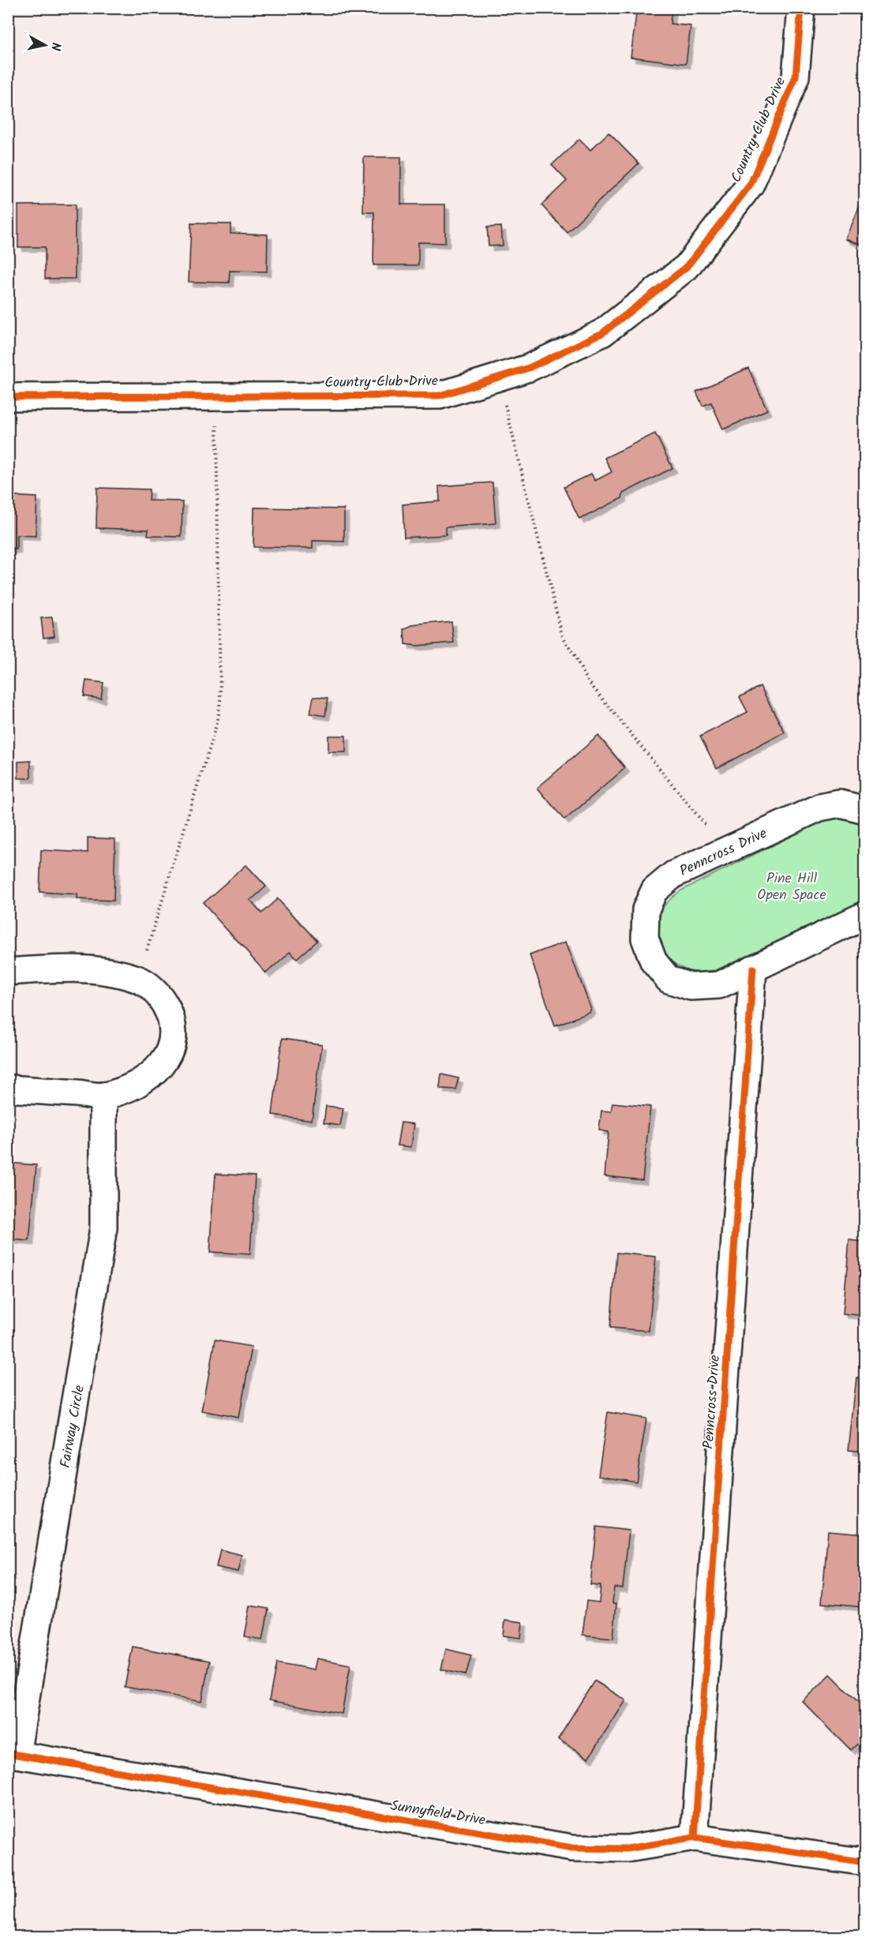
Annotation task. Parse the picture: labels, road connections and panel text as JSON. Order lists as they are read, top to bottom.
{
  "streets": {
    "street": [
      "Country Club Drive",
      "Penncross Drive",
      "Fairway Circle",
      "Sunnyfield Drive"
    ]
  },
  "crossings": [
    ["Penncross Drive", "Sunnyfield Drive"],
    ["Fairway Circle", "Sunnyfield Drive"]
  ],
  "parks": ["Pine Hill Open Space"],
  "north": "right"
}
